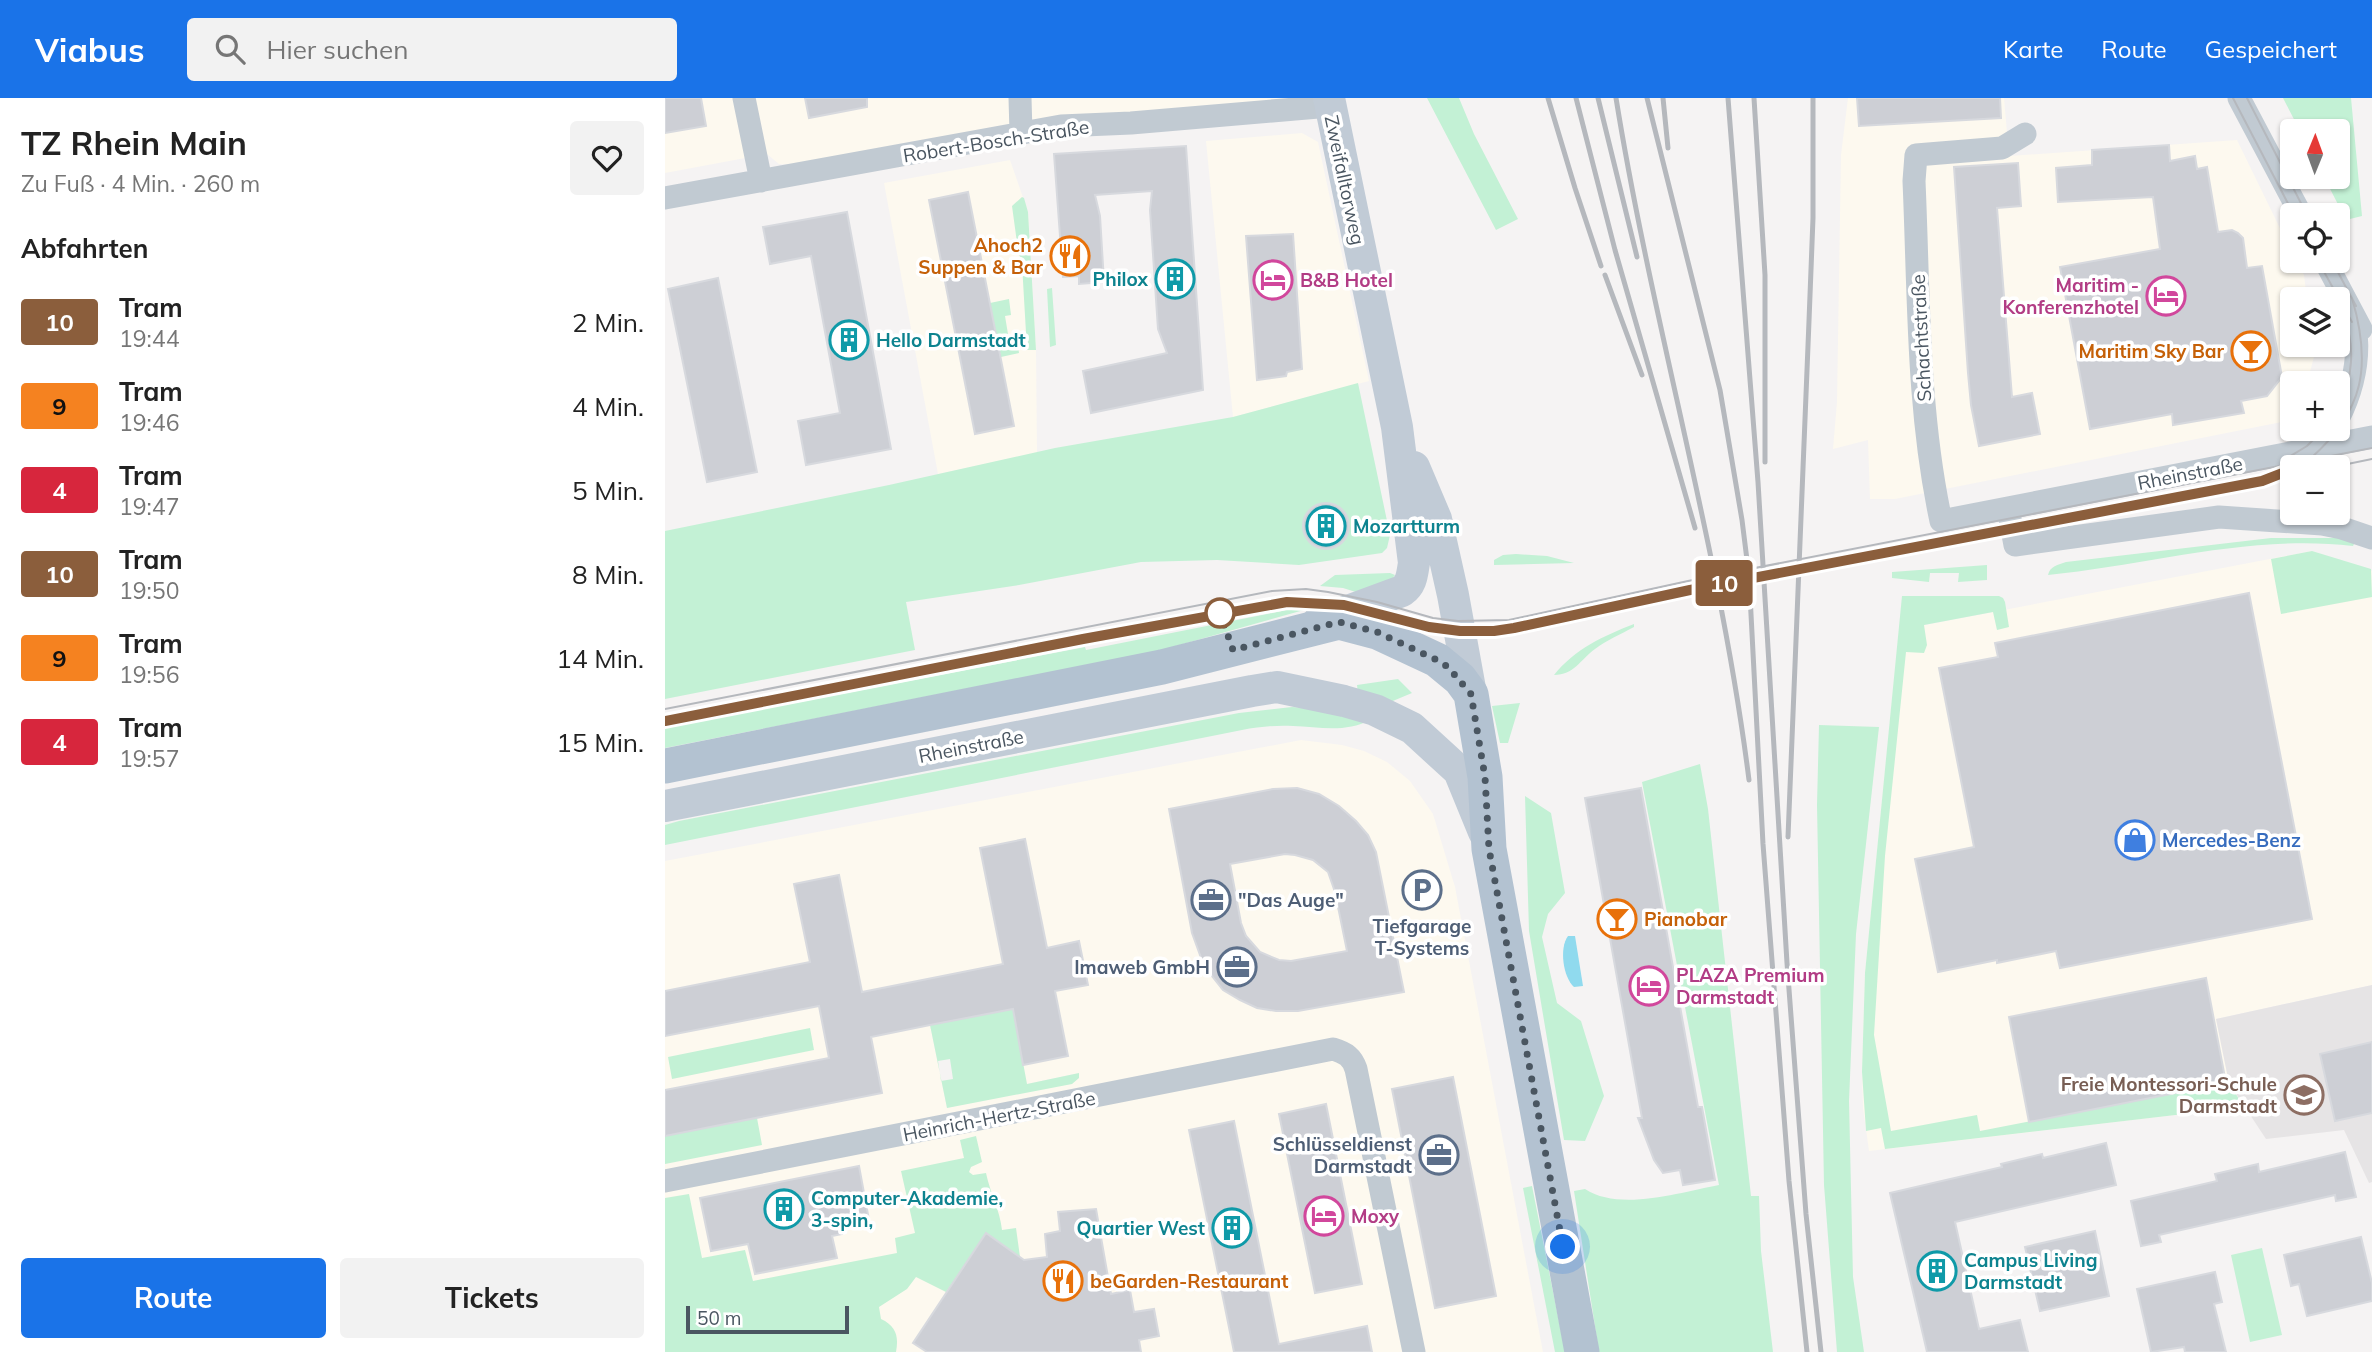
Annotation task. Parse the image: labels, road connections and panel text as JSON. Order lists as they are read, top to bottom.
{
  "streets": {
    "main road": ["Rheinstraße"],
    "street": [
      "Robert-Bosch-Straße",
      "Zweifalltorweg",
      "Schachtstraße",
      "Heinrich-Hertz-Straße"
    ]
  },
  "crossings": [
    ["Robert-Bosch-Straße", "Zweifalltorweg"],
    ["Zweifalltorweg", "Rheinstraße"],
    ["Schachtstraße", "Rheinstraße"]
  ],
  "places": {
    "restaurant": ["Ahoch2 Suppen & Bar", "beGarden-Restaurant"],
    "building": [
      "Philox",
      "Hello Darmstadt",
      "Mozartturm",
      "Computer-Akademie, 3-spin,",
      "Quartier West",
      "Campus Living Darmstadt"
    ],
    "hotel": [
      "B&B Hotel",
      "Maritim - Konferenzhotel",
      "PLAZA Premium Darmstadt",
      "Moxy"
    ],
    "bar": ["Maritim Sky Bar", "Pianobar"],
    "shop": ["Mercedes-Benz"],
    "parking": ["Tiefgarage T-Systems"],
    "office": ["\"Das Auge\"", "Imaweb GmbH", "Schlüsseldienst Darmstadt"],
    "school or university": ["Freie Montessori-Schule Darmstadt"]
  },
  "lines": ["tram line 10"],
  "scale_bar": "50 m",
  "north": "top",
  "page": {
    "header": "Viabus",
    "search": "Hier suchen",
    "nav": ["Karte", "Route", "Gespeichert"],
    "heading": [
      ["TZ Rhein Main", "Zu Fuß · 4 Min. · 260 m"],
      "Abfahrten"
    ],
    "on_map": "10",
    "map_buttons": ["+", "−"],
    "list": [
      {
        "mark": "10",
        "name": "Tram",
        "note": "19:44",
        "value": "2 Min."
      },
      {
        "mark": "9",
        "name": "Tram",
        "note": "19:46",
        "value": "4 Min."
      },
      {
        "mark": "4",
        "name": "Tram",
        "note": "19:47",
        "value": "5 Min."
      },
      {
        "mark": "10",
        "name": "Tram",
        "note": "19:50",
        "value": "8 Min."
      },
      {
        "mark": "9",
        "name": "Tram",
        "note": "19:56",
        "value": "14 Min."
      },
      {
        "mark": "4",
        "name": "Tram",
        "note": "19:57",
        "value": "15 Min."
      }
    ],
    "buttons": ["Route", "Tickets"],
    "scale": "50 m"
  }
}
